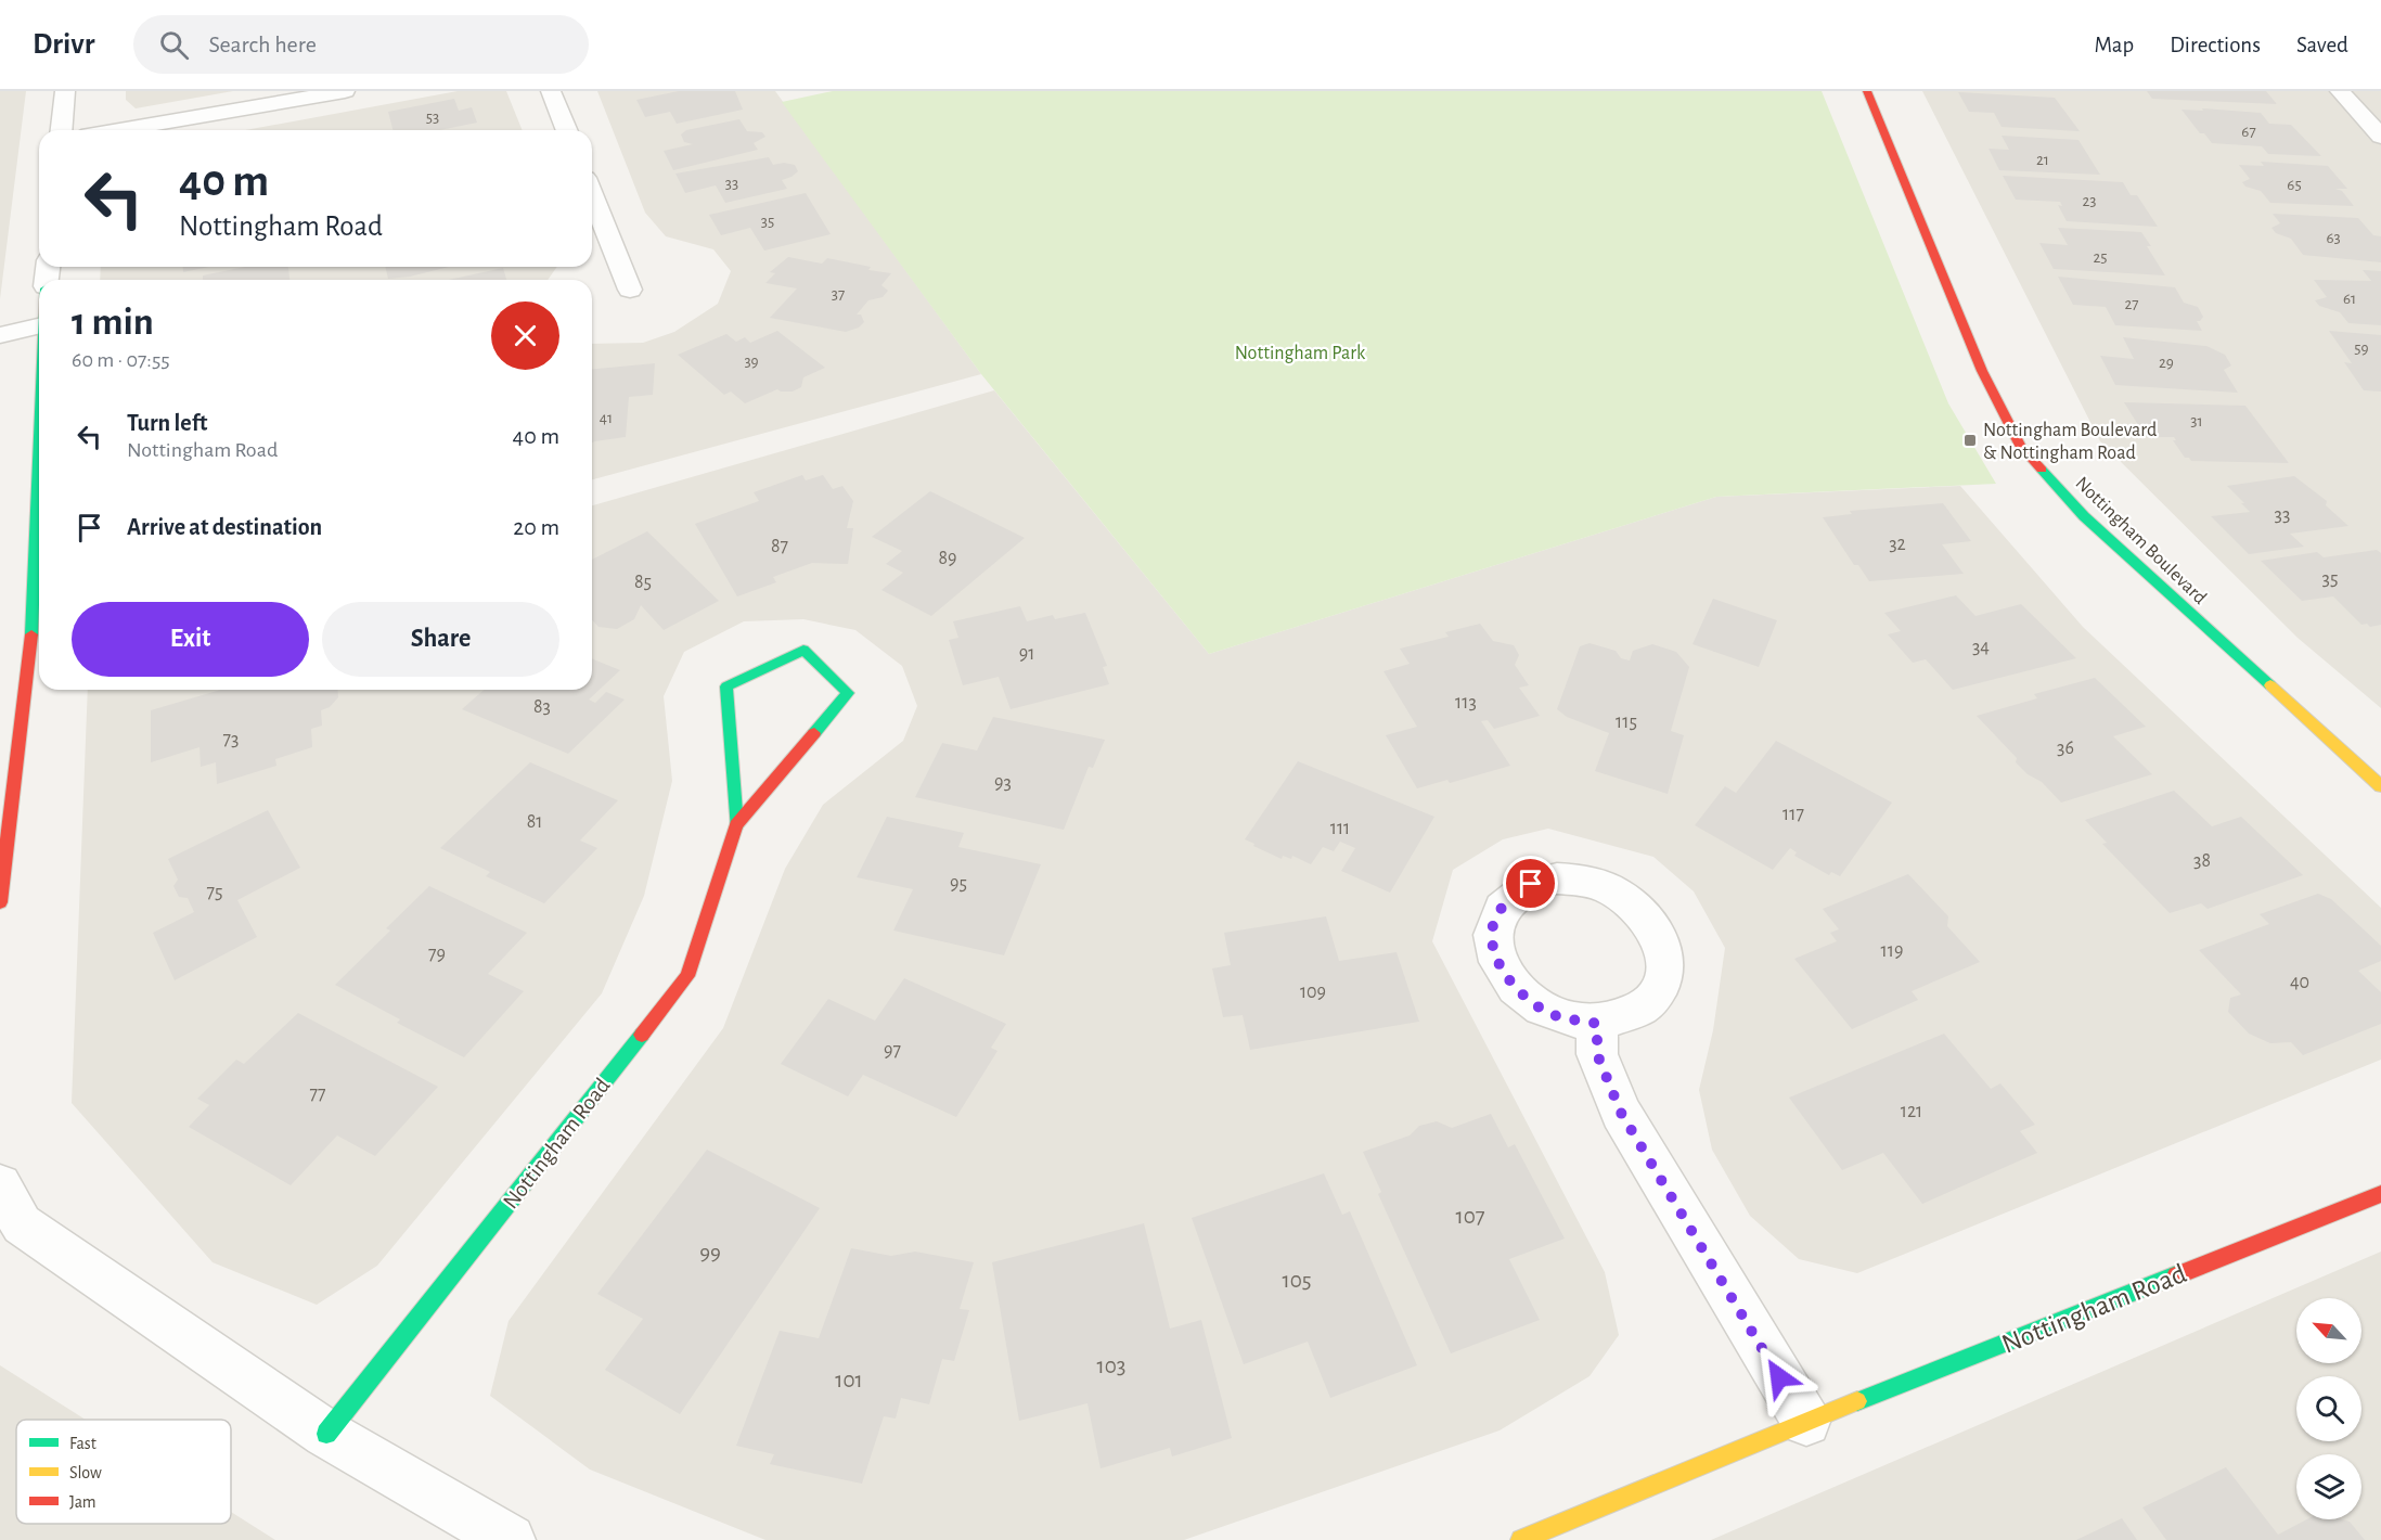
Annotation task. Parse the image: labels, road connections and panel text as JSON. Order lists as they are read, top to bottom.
{
  "streets": {
    "street": ["Nottingham Boulevard", "Nottingham Road"]
  },
  "parks": ["Nottingham Park"],
  "places": {
    "transit": ["Nottingham Boulevard & Nottingham Road"]
  },
  "house_numbers": [
    "53",
    "67",
    "21",
    "33",
    "65",
    "23",
    "35",
    "63",
    "25",
    "37",
    "61",
    "27",
    "59",
    "39",
    "29",
    "41",
    "31",
    "33",
    "32",
    "87",
    "89",
    "35",
    "85",
    "34",
    "91",
    "113",
    "83",
    "115",
    "73",
    "36",
    "93",
    "117",
    "81",
    "111",
    "38",
    "95",
    "75",
    "119",
    "79",
    "40",
    "109",
    "97",
    "77",
    "121",
    "107",
    "99",
    "105",
    "103",
    "101"
  ],
  "legend": ["Fast", "Slow", "Jam"],
  "north": "top left",
  "page": {
    "header": "Drivr",
    "search": "Search here",
    "nav": ["Map", "Directions", "Saved"],
    "turn": ["40 m", "Nottingham Road"],
    "heading": ["1 min", "60 m · 07:55"],
    "list": [
      {
        "name": "Turn left",
        "note": "Nottingham Road",
        "value": "40 m"
      },
      {
        "name": "Arrive at destination",
        "value": "20 m"
      }
    ],
    "buttons": ["Exit", "Share"]
  }
}
